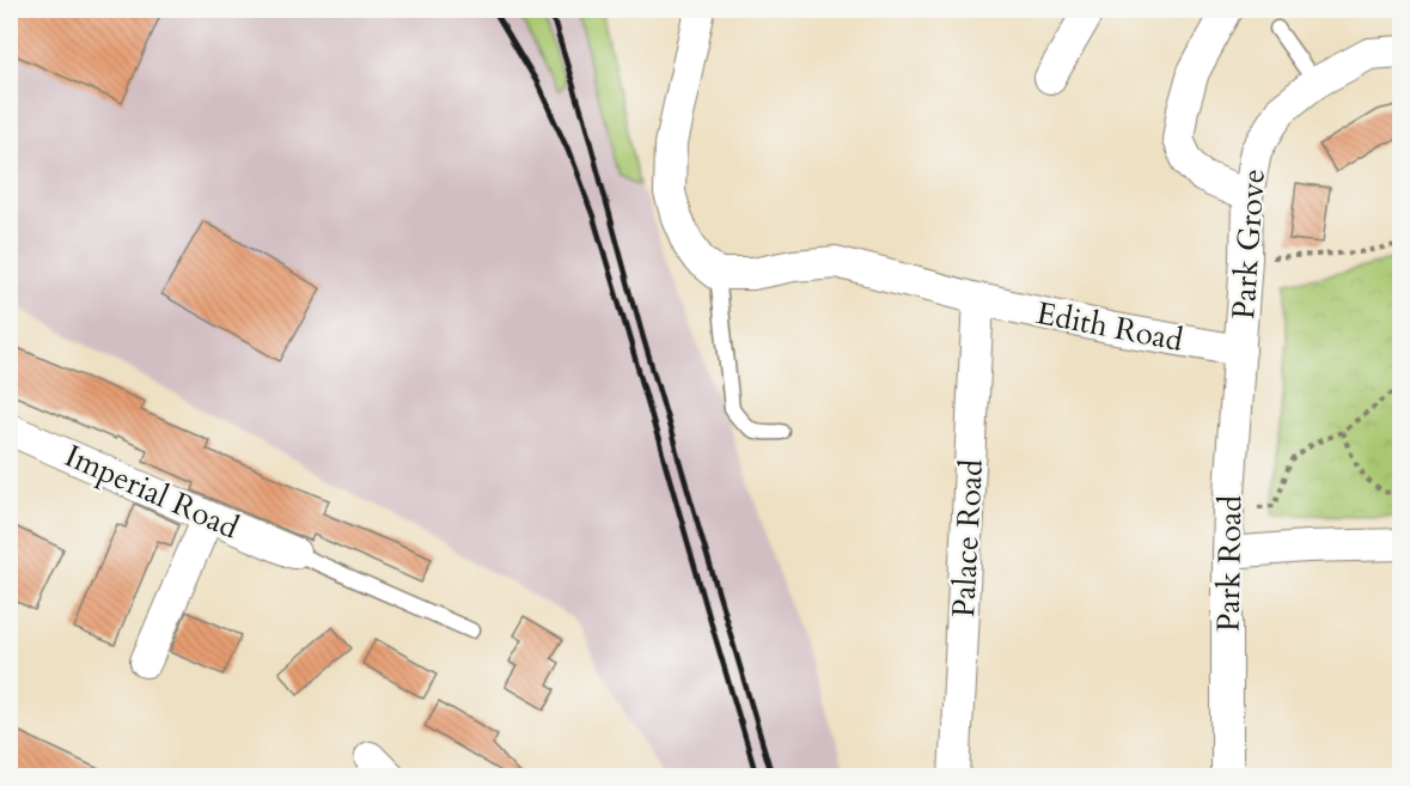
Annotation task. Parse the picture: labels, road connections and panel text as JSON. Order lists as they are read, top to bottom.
{
  "streets": {
    "street": [
      "Park Grove",
      "Edith Road",
      "Imperial Road",
      "Palace Road",
      "Park Road"
    ]
  },
  "crossings": [
    ["Park Grove", "Edith Road"],
    ["Park Grove", "Park Road"],
    ["Edith Road", "Palace Road"],
    ["Edith Road", "Park Road"]
  ]
}
